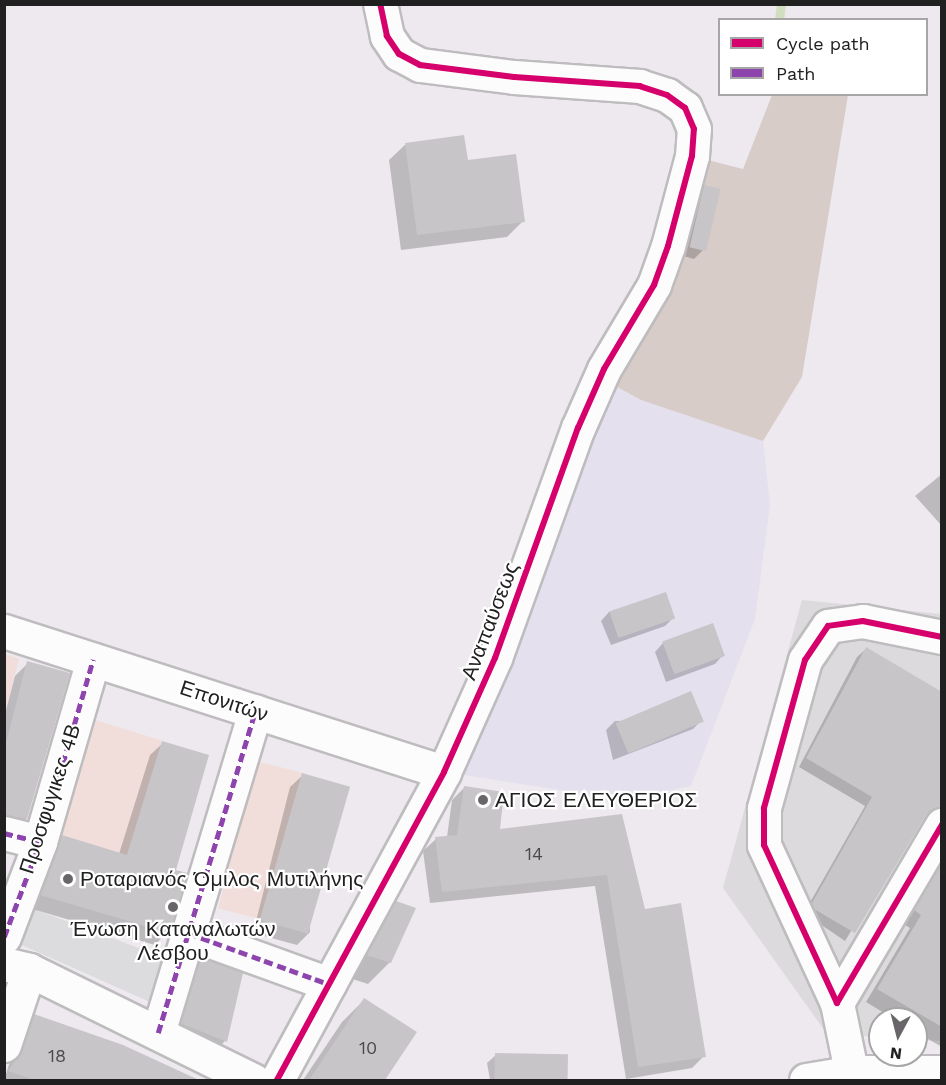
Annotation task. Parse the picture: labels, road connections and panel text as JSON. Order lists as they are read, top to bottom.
{
  "streets": {
    "street": ["Αναπαύσεως", "Επονιτών", "Προσφυγικες 4Β"]
  },
  "crossings": [
    ["Αναπαύσεως", "Επονιτών"],
    ["Επονιτών", "Προσφυγικες 4Β"]
  ],
  "places": ["ΑΓΙΟΣ ΕΛΕΥΘΕΡΙΟΣ", "Ροταριανός Όμιλος Μυτιλήνης", "Ένωση Καταναλωτών Λέσβου"],
  "house_numbers": ["14", "10", "18"],
  "legend": ["Cycle path", "Path"],
  "north": "bottom"
}
